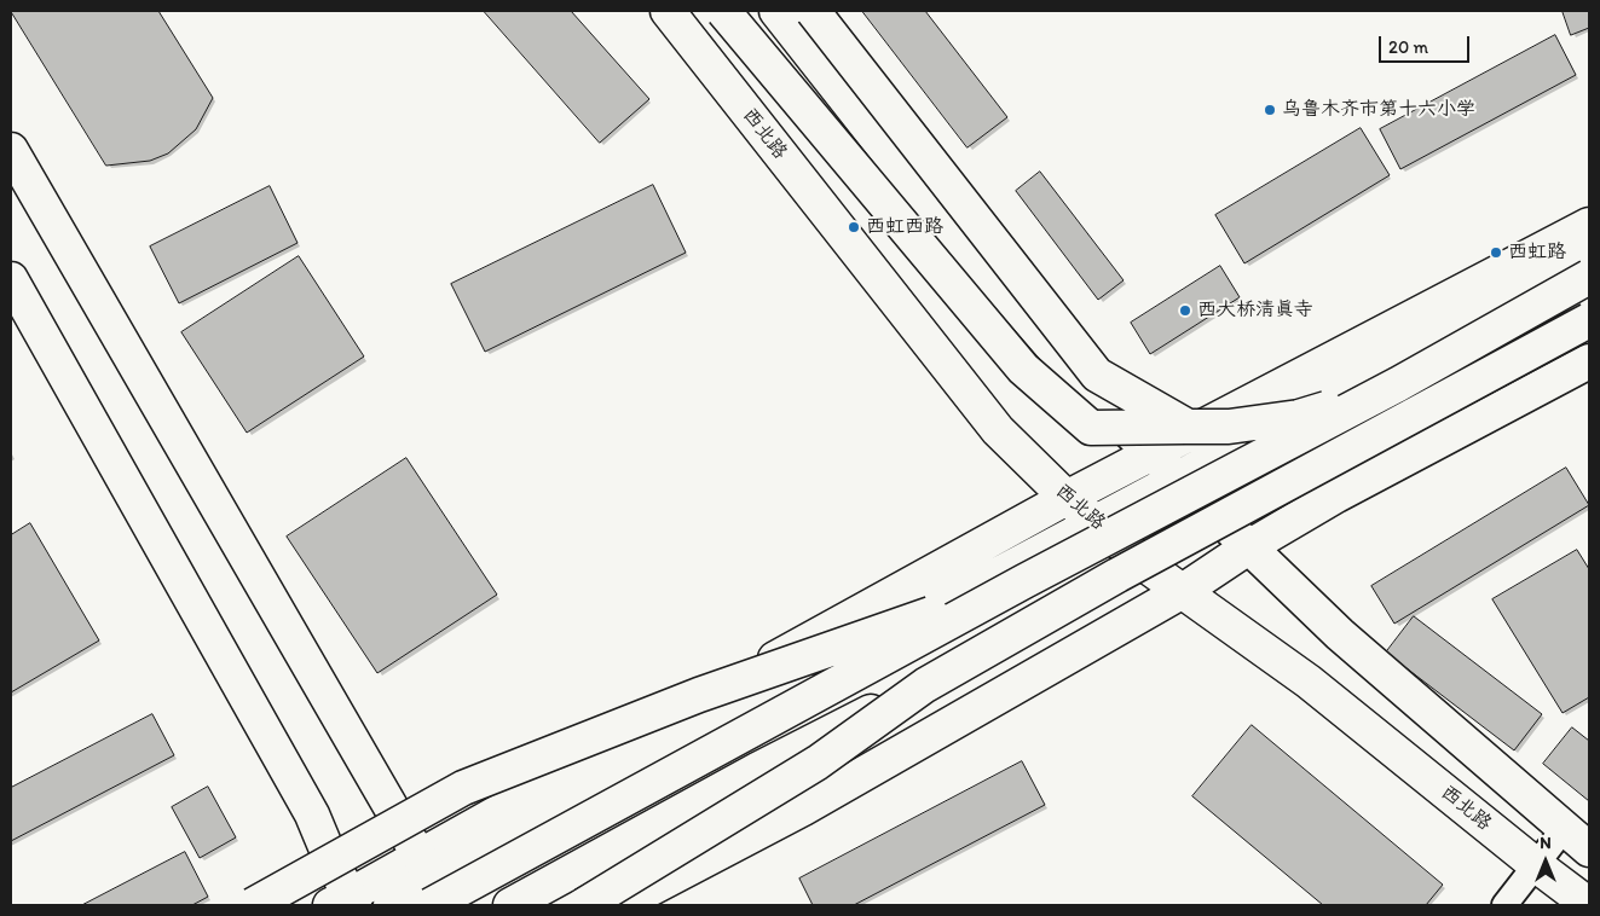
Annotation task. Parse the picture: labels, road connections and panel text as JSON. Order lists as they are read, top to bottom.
{
  "streets": {
    "main road": ["西北路"]
  },
  "places": [
    "乌鲁木齐市第十六小学",
    "西虹西路",
    "西虹路",
    "西大桥清真寺"
  ],
  "scale_bar": "20 m",
  "north": "top"
}
